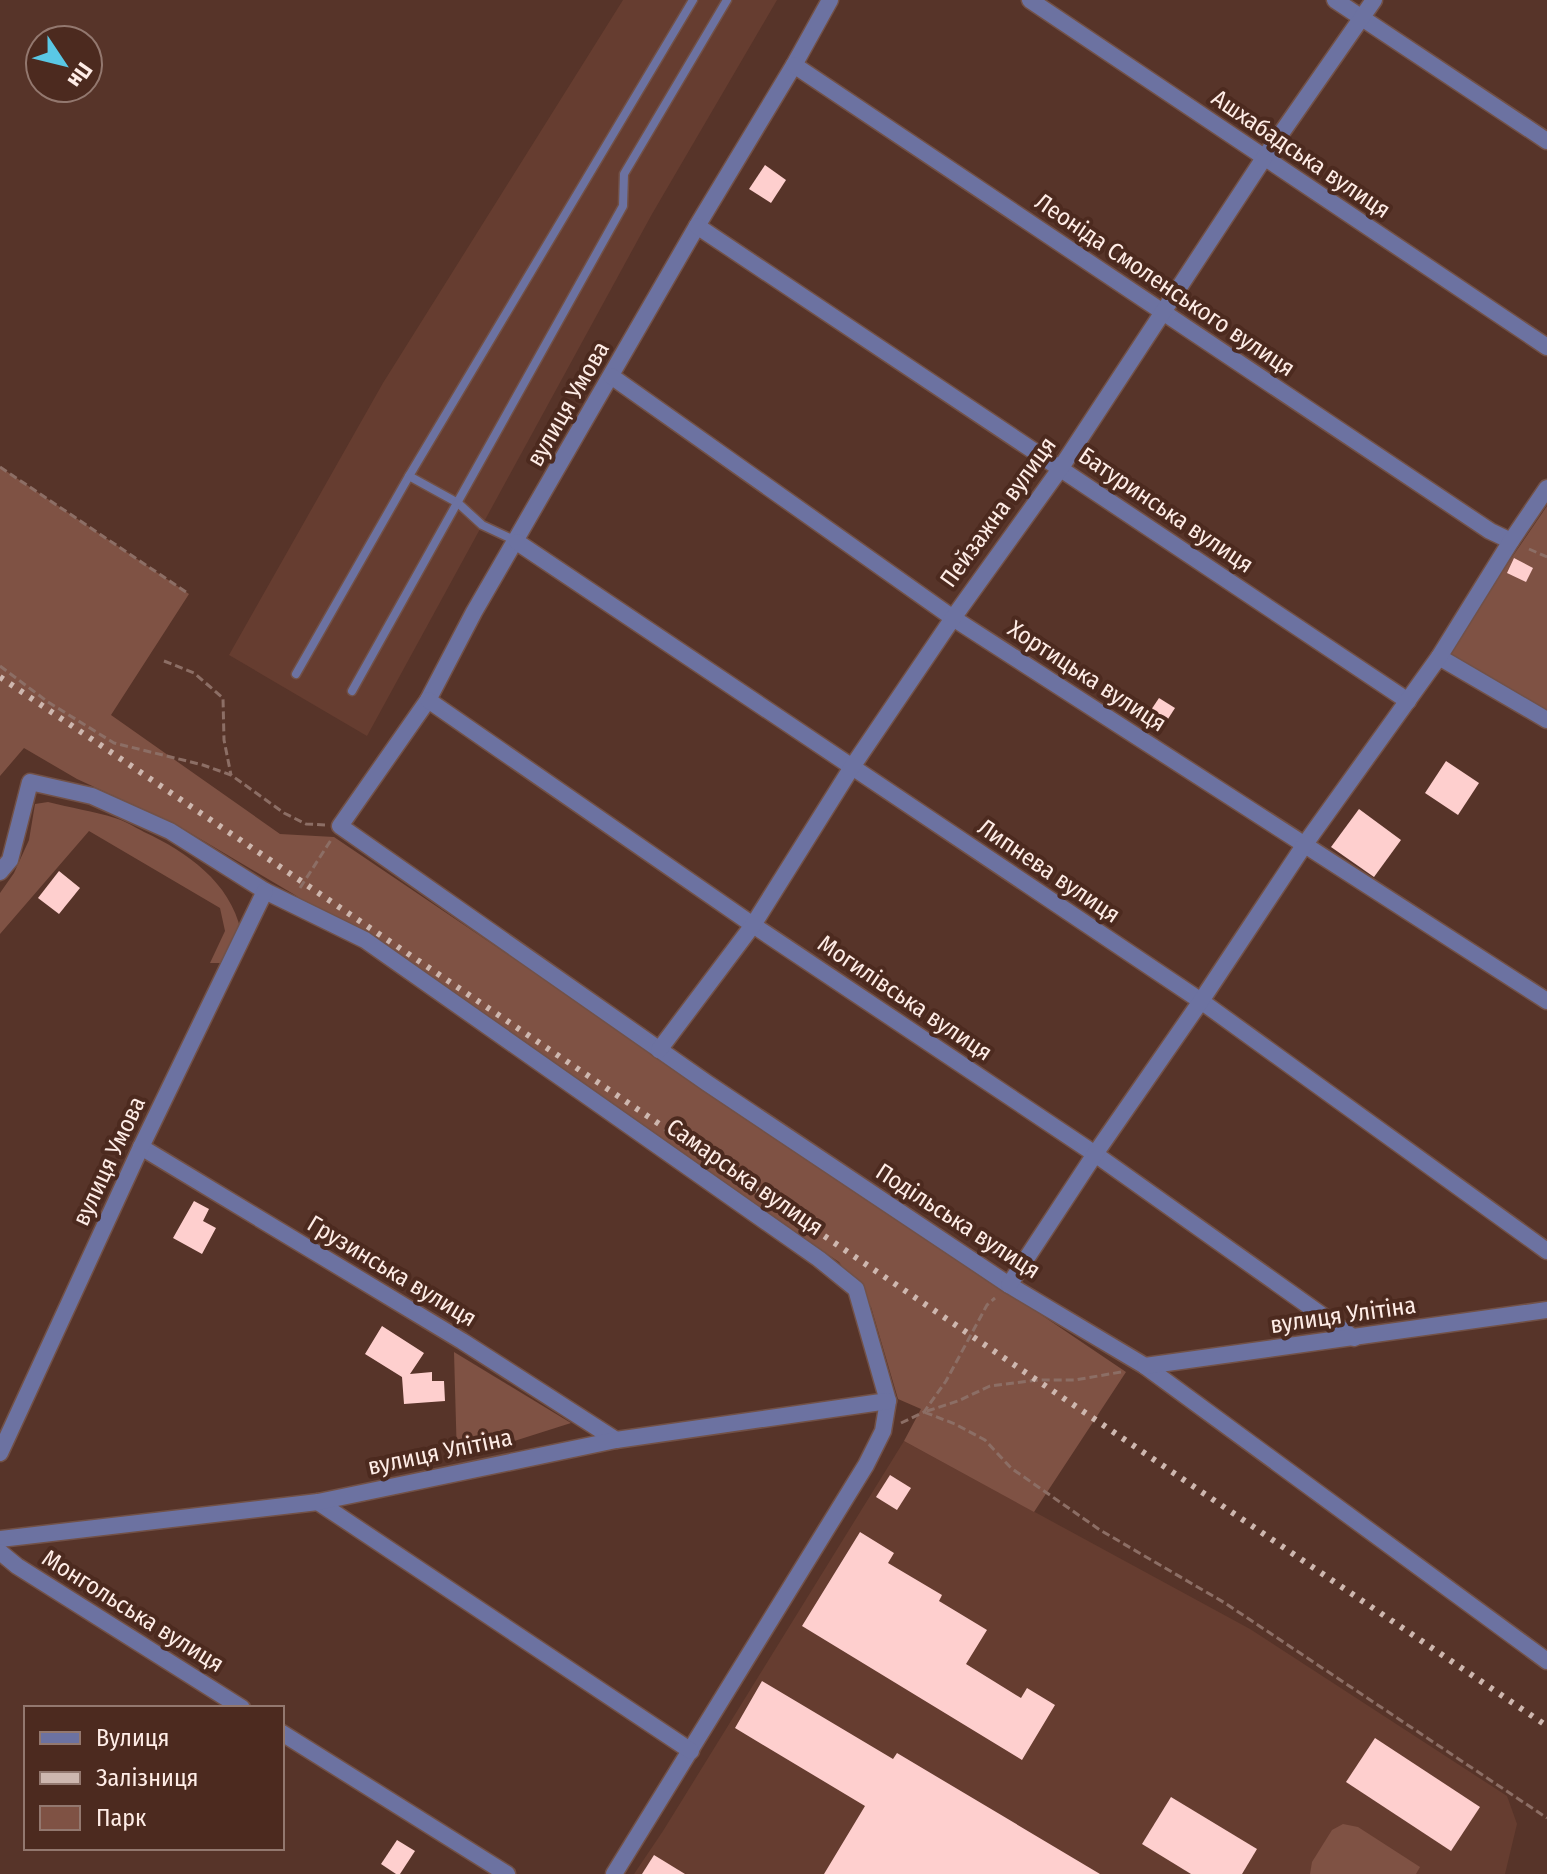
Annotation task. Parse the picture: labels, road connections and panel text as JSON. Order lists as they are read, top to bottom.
{
  "streets": {
    "street": [
      "Ашхабадська вулиця",
      "Леоніда Смоленського вулиця",
      "вулиця Умова",
      "Батуринська вулиця",
      "Пейзажна вулиця",
      "Хортицька вулиця",
      "Липнева вулиця",
      "Могилівська вулиця",
      "Самарська вулиця",
      "Подільська вулиця",
      "Грузинська вулиця",
      "вулиця Улітіна",
      "Монгольська вулиця"
    ]
  },
  "crossings": [
    ["Ашхабадська вулиця", "Пейзажна вулиця"],
    ["Леоніда Смоленського вулиця", "вулиця Умова"],
    ["Леоніда Смоленського вулиця", "Пейзажна вулиця"],
    ["вулиця Умова", "Батуринська вулиця"],
    ["вулиця Умова", "Хортицька вулиця"],
    ["вулиця Умова", "Липнева вулиця"],
    ["вулиця Умова", "Могилівська вулиця"],
    ["вулиця Умова", "Самарська вулиця"],
    ["вулиця Умова", "Подільська вулиця"],
    ["вулиця Умова", "Грузинська вулиця"],
    ["Батуринська вулиця", "Пейзажна вулиця"],
    ["Пейзажна вулиця", "Хортицька вулиця"],
    ["Пейзажна вулиця", "Липнева вулиця"],
    ["Пейзажна вулиця", "Могилівська вулиця"],
    ["Пейзажна вулиця", "Подільська вулиця"],
    ["Могилівська вулиця", "вулиця Улітіна"],
    ["Самарська вулиця", "вулиця Улітіна"],
    ["Подільська вулиця", "вулиця Улітіна"],
    ["Грузинська вулиця", "вулиця Улітіна"]
  ],
  "legend": ["Вулиця", "Залізниця", "Парк"],
  "north": "bottom right"
}
